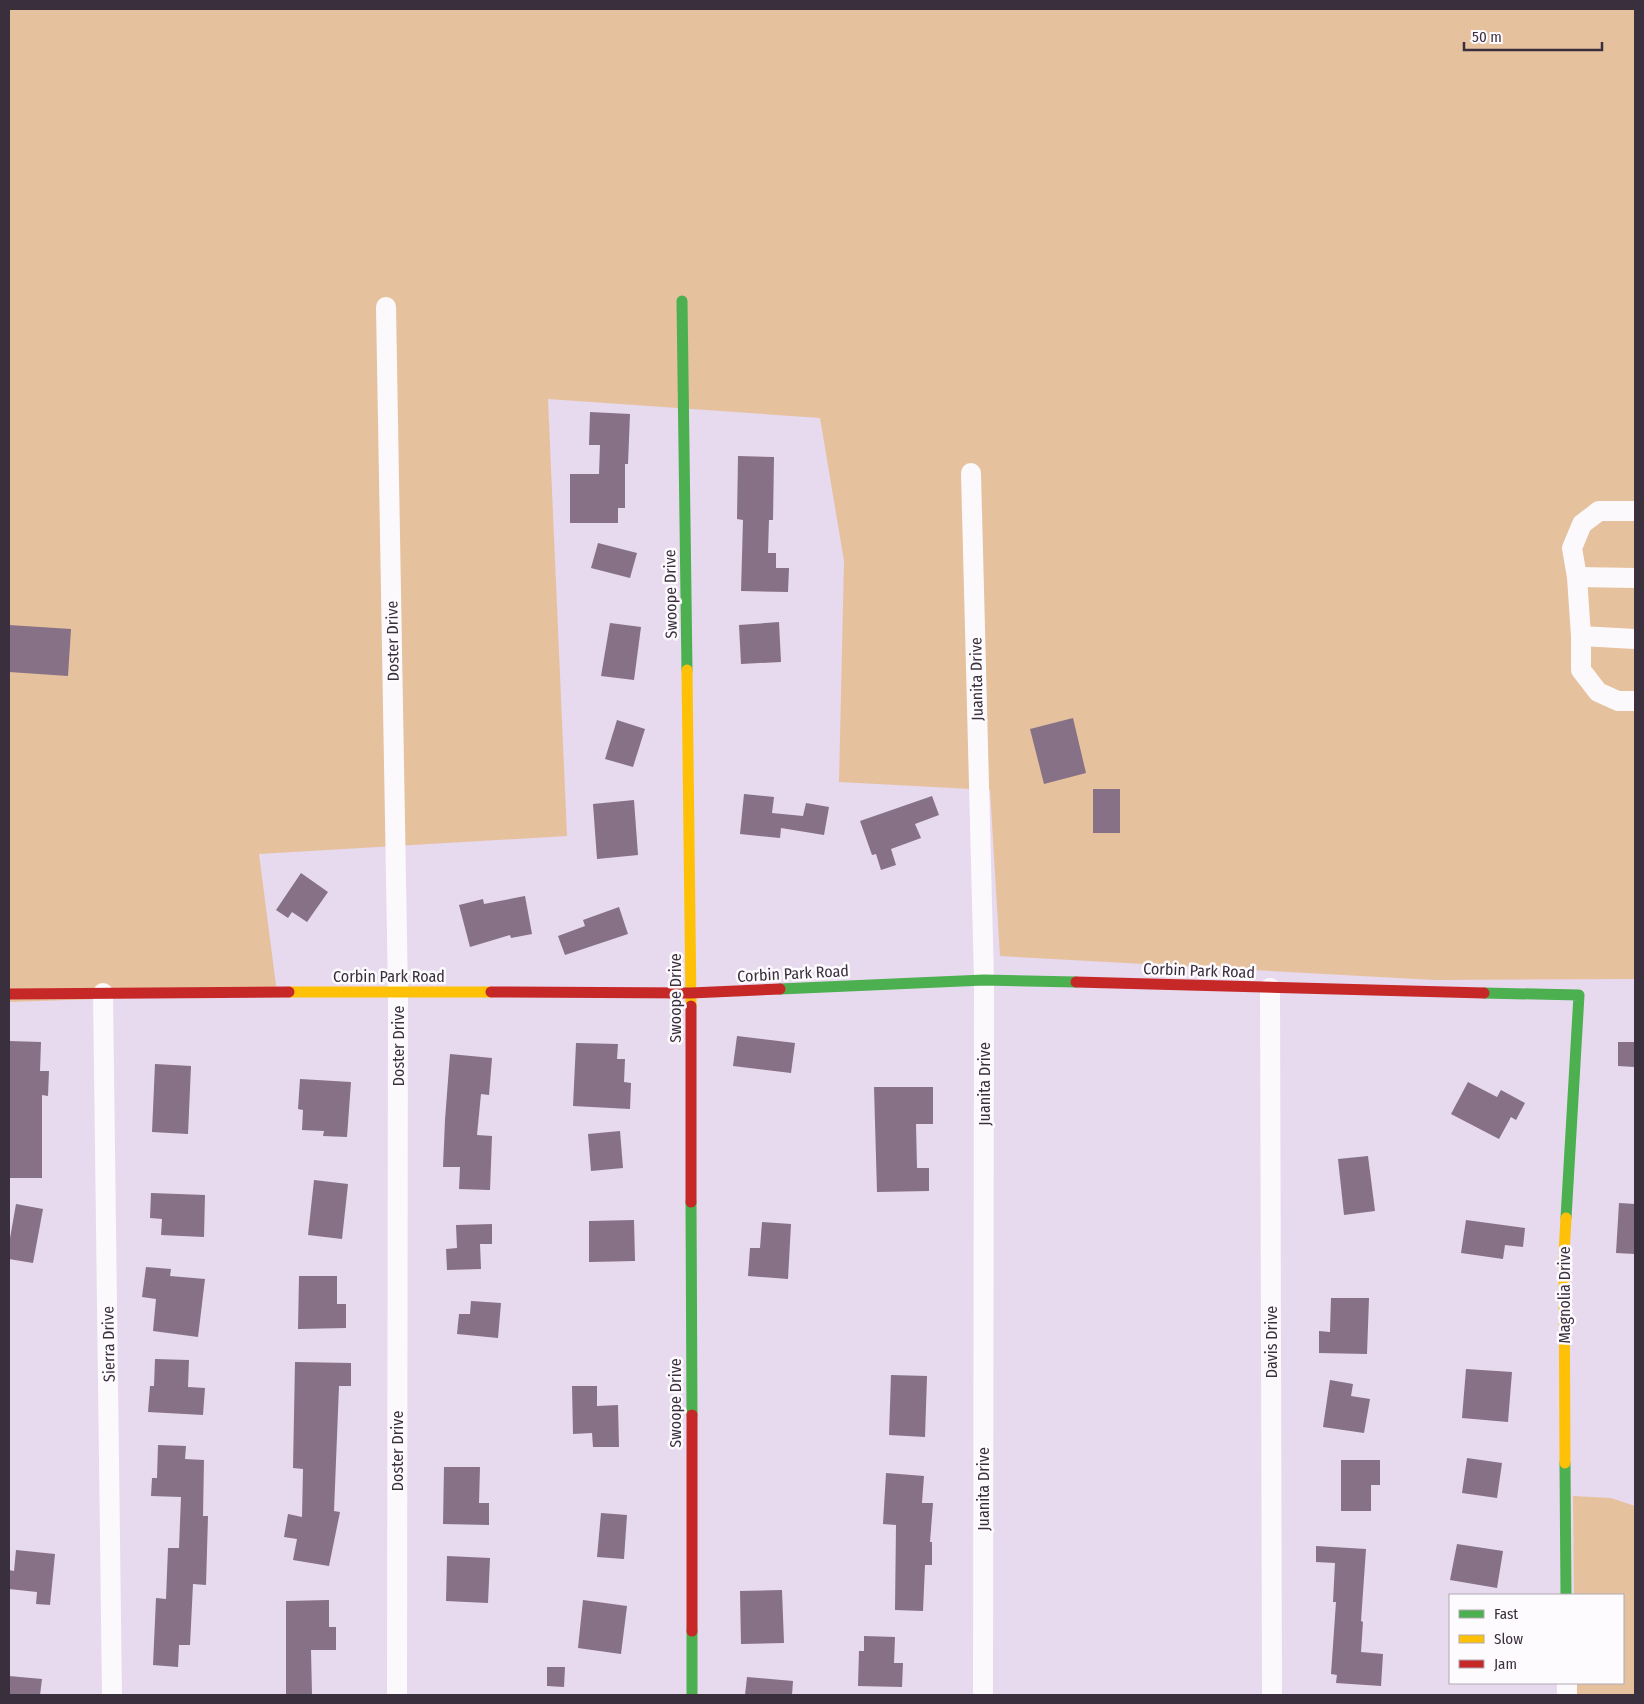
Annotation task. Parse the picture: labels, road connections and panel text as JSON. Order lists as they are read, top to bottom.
{
  "streets": {
    "street": [
      "Swoope Drive",
      "Doster Drive",
      "Juanita Drive",
      "Corbin Park Road",
      "Magnolia Drive",
      "Davis Drive",
      "Sierra Drive"
    ]
  },
  "crossings": [
    ["Swoope Drive", "Corbin Park Road"],
    ["Doster Drive", "Corbin Park Road"],
    ["Juanita Drive", "Corbin Park Road"],
    ["Corbin Park Road", "Magnolia Drive"],
    ["Corbin Park Road", "Davis Drive"],
    ["Corbin Park Road", "Sierra Drive"]
  ],
  "legend": ["Fast", "Slow", "Jam"],
  "scale_bar": "50 m"
}
